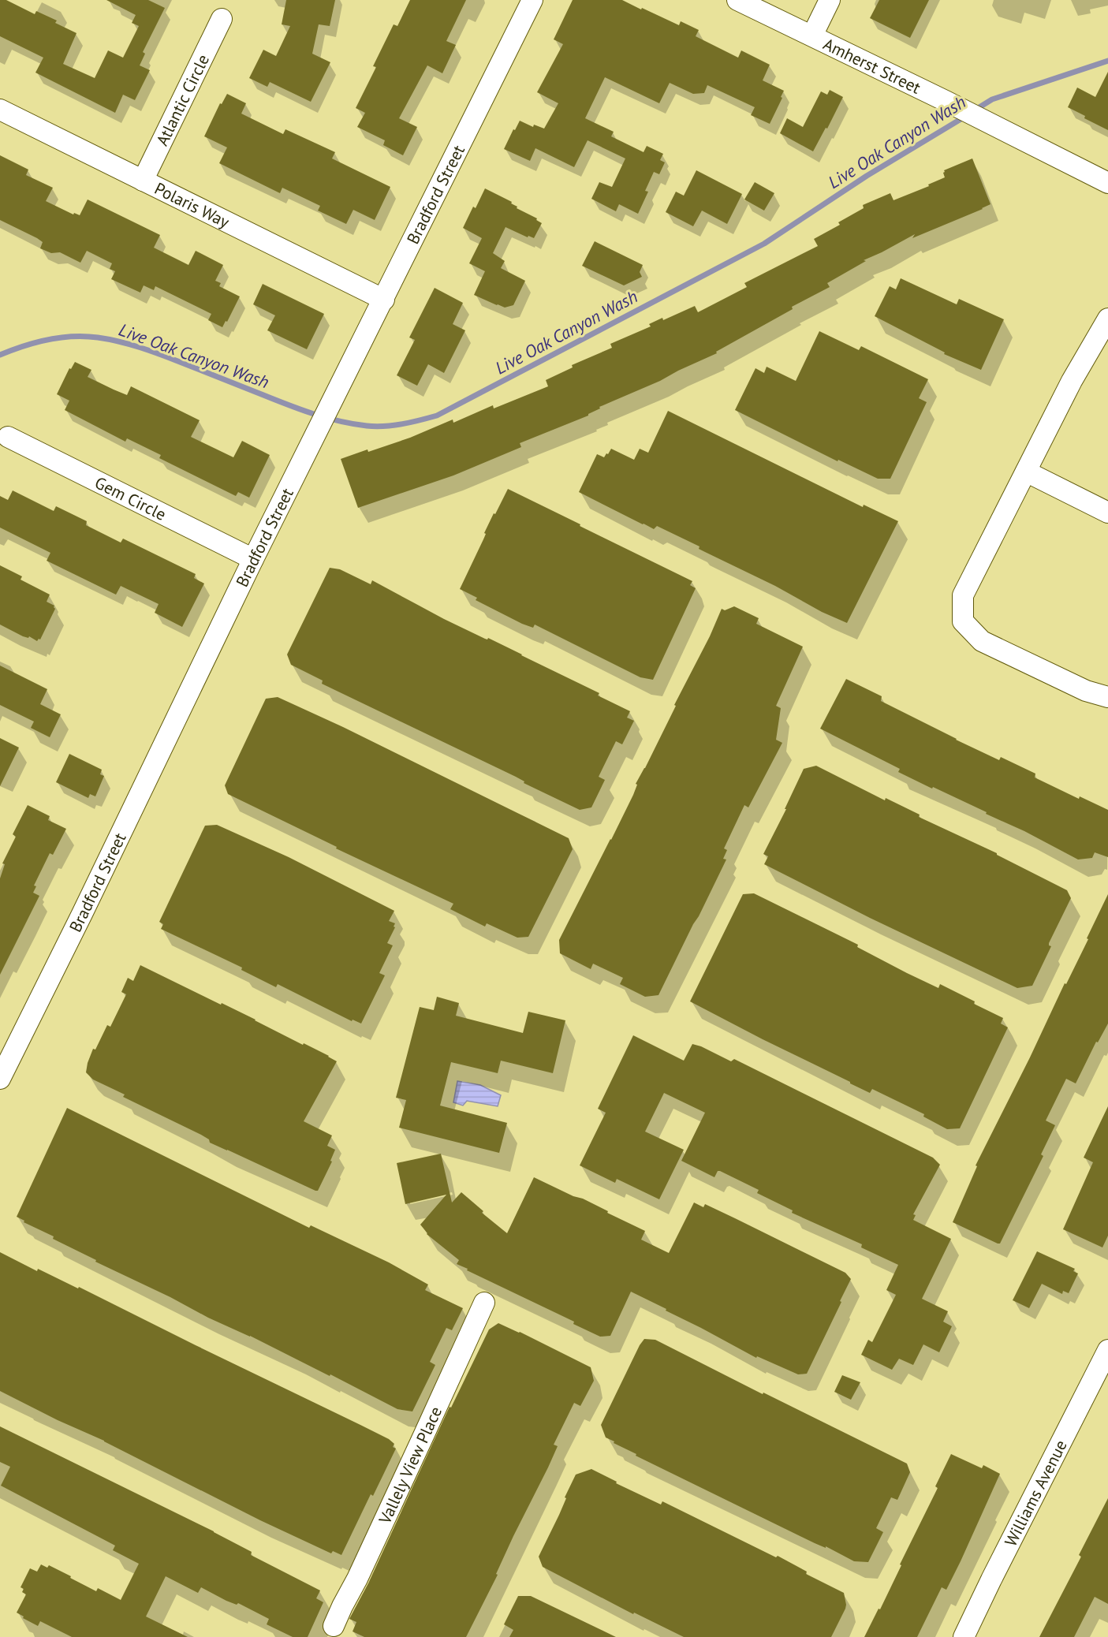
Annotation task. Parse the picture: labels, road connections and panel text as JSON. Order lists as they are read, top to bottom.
{
  "streets": {
    "street": [
      "Amherst Street",
      "Atlantic Circle",
      "Bradford Street",
      "Polaris Way",
      "Gem Circle",
      "Vallely View Place",
      "Williams Avenue"
    ]
  },
  "crossings": [
    ["Atlantic Circle", "Polaris Way"],
    ["Bradford Street", "Polaris Way"],
    ["Bradford Street", "Gem Circle"]
  ],
  "water": ["Live Oak Canyon Wash"]
}
